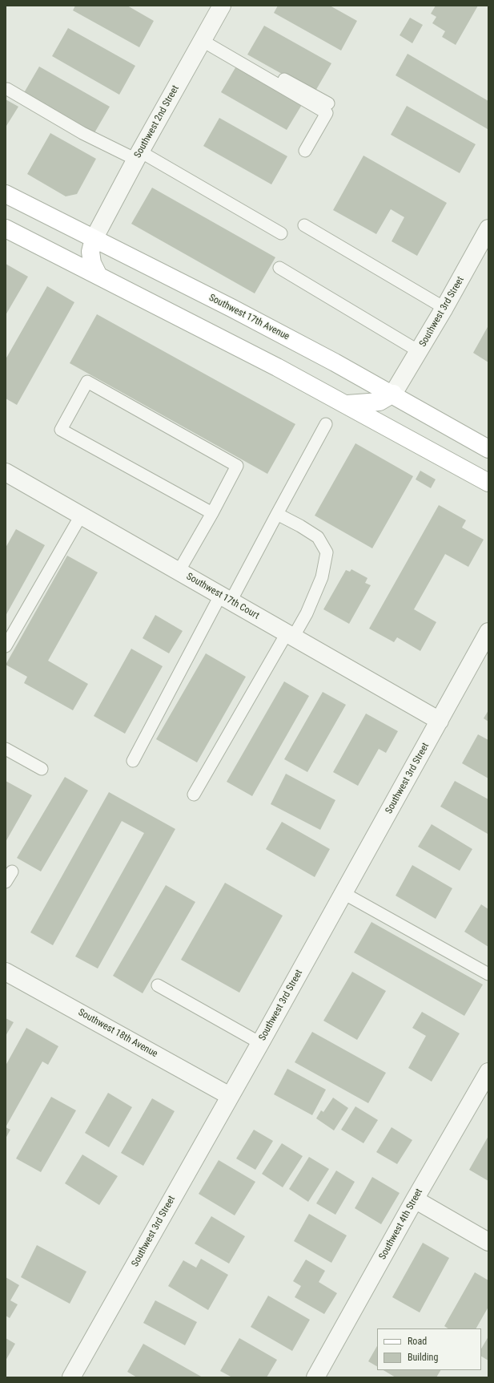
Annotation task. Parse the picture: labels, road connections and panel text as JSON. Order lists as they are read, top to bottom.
{
  "streets": {
    "main road": ["Southwest 17th Avenue"],
    "street": [
      "Southwest 2nd Street",
      "Southwest 3rd Street",
      "Southwest 17th Court",
      "Southwest 18th Avenue",
      "Southwest 4th Street"
    ]
  },
  "crossings": [
    ["Southwest 2nd Street", "Southwest 17th Avenue"],
    ["Southwest 3rd Street", "Southwest 17th Avenue"],
    ["Southwest 3rd Street", "Southwest 17th Court"],
    ["Southwest 3rd Street", "Southwest 18th Avenue"]
  ],
  "legend": ["Road", "Building"]
}
